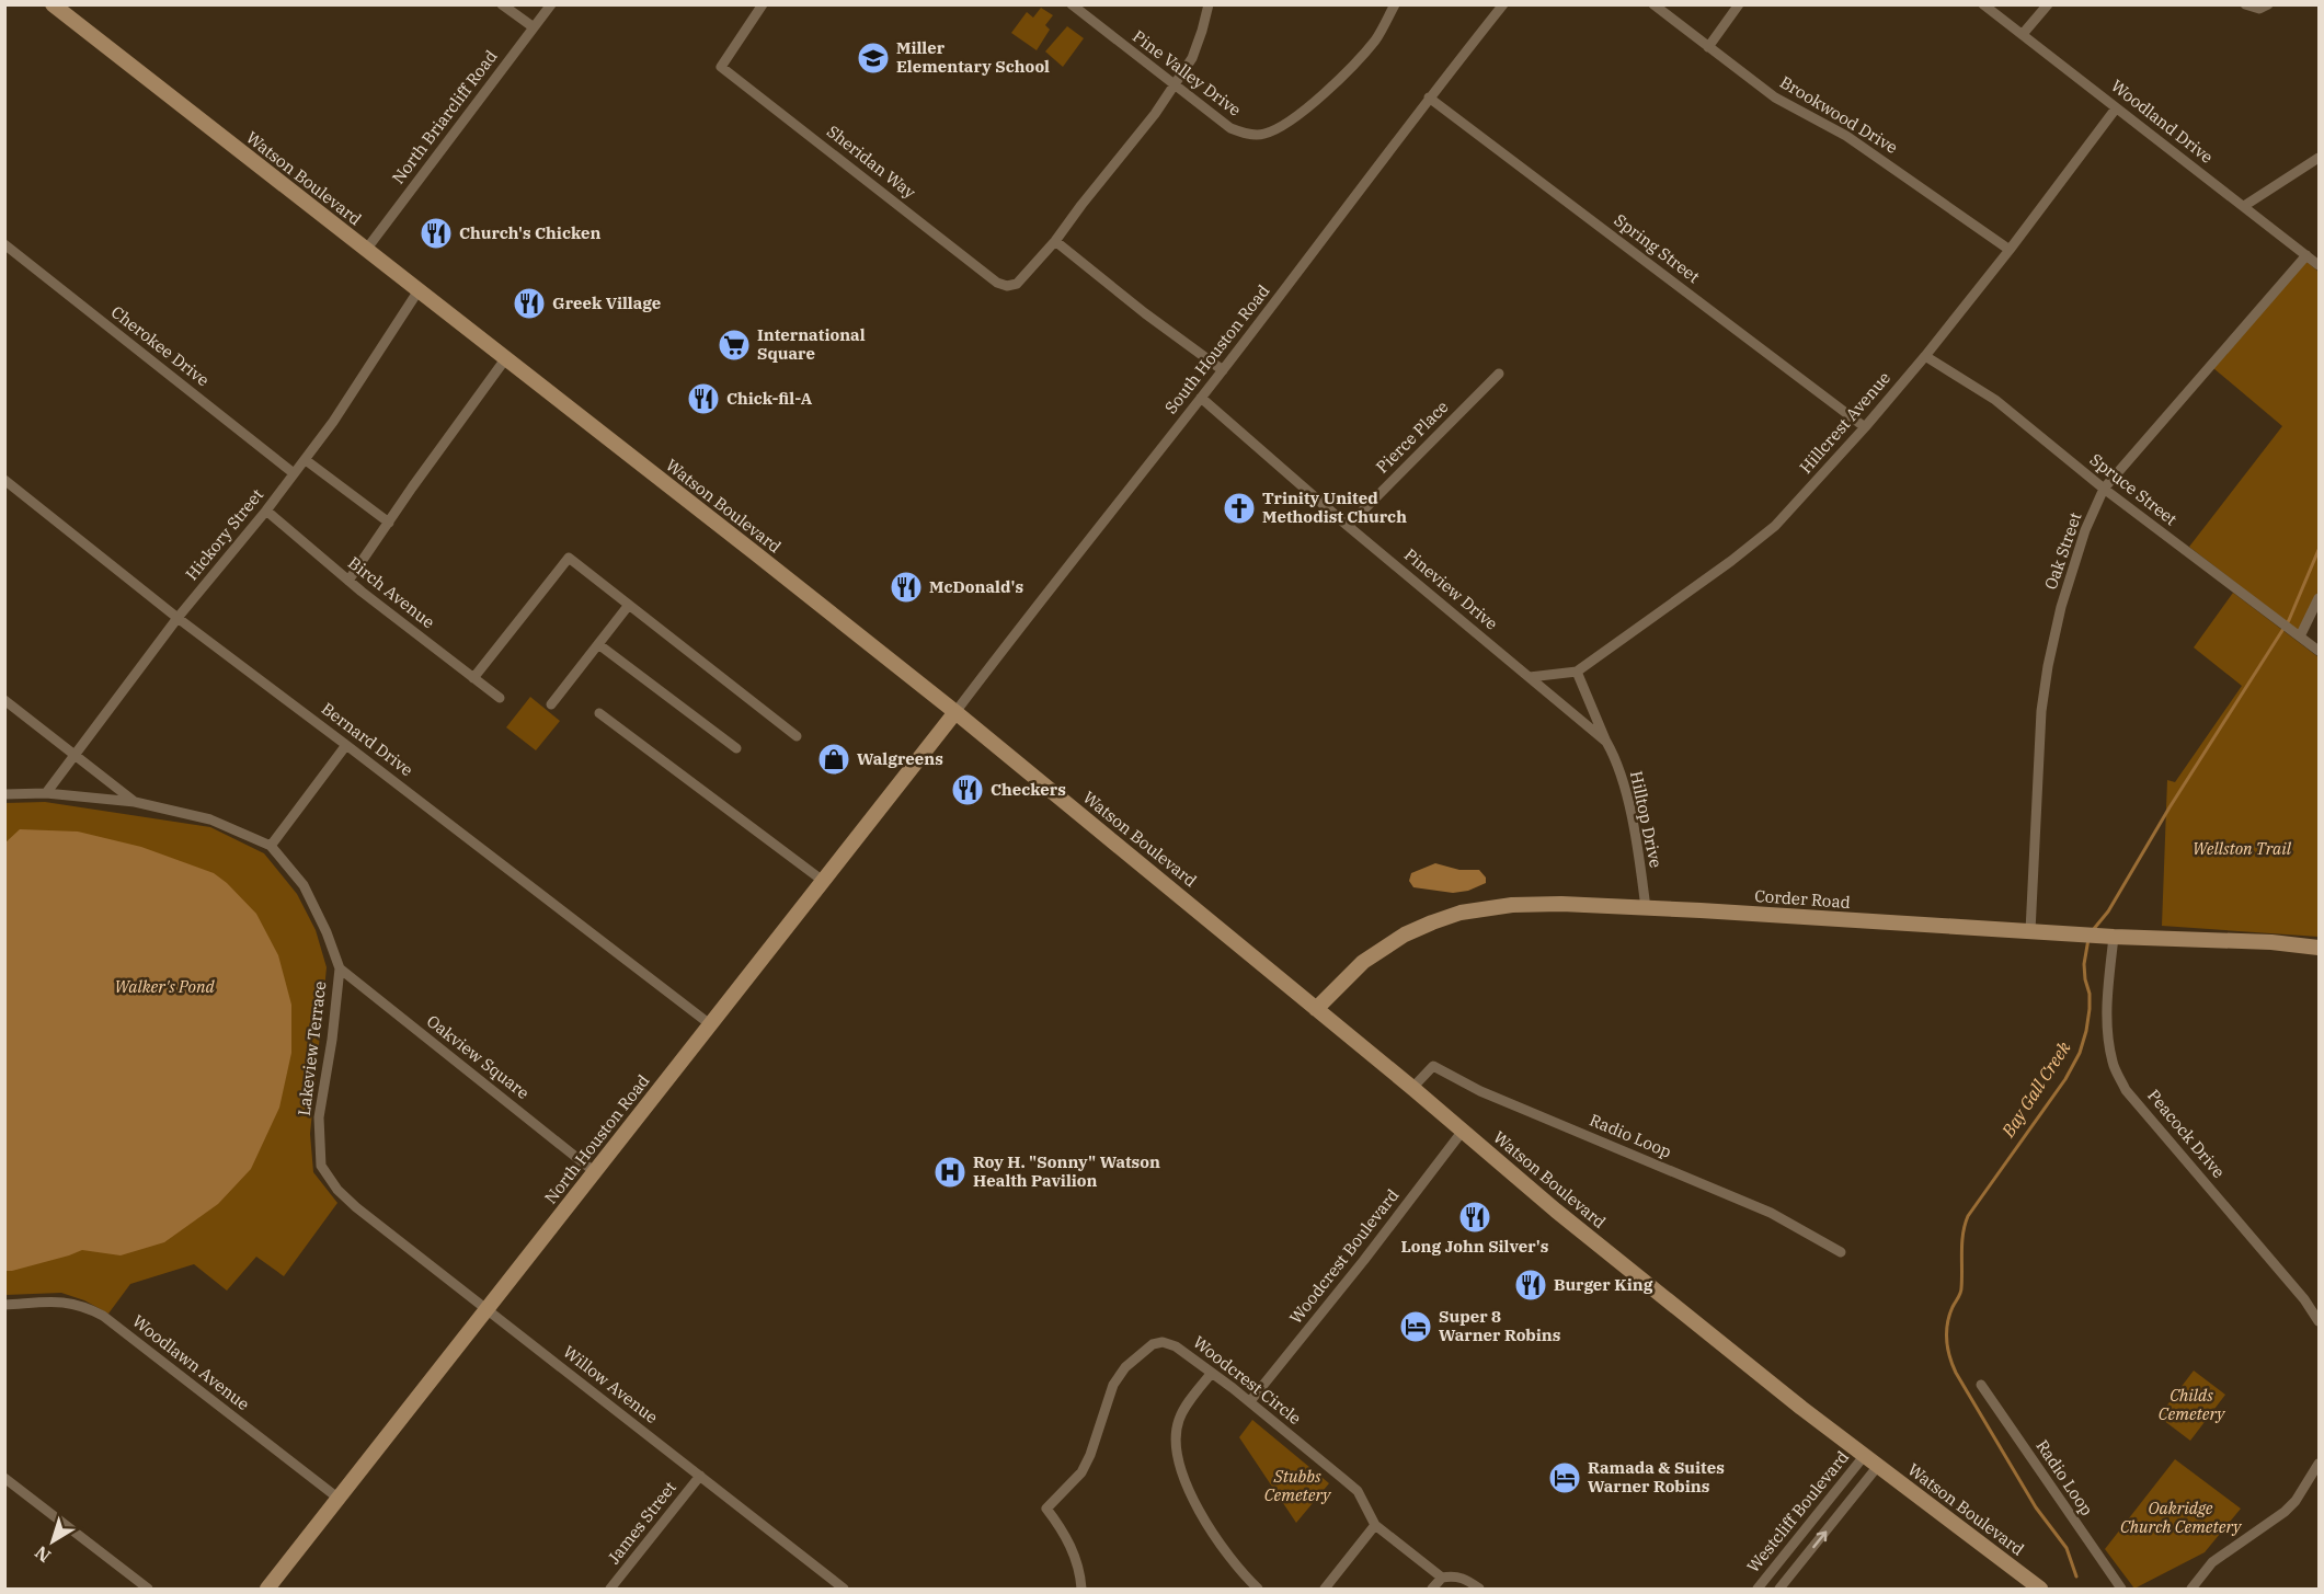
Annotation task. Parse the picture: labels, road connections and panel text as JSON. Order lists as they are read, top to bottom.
{
  "streets": {
    "main road": ["Watson Boulevard", "Corder Road", "North Houston Road"],
    "street": [
      "Pine Valley Drive",
      "Brookwood Drive",
      "North Briarcliff Road",
      "Woodland Drive",
      "Sheridan Way",
      "Spring Street",
      "Cherokee Drive",
      "South Houston Road",
      "Hillcrest Avenue",
      "Pierce Place",
      "Spruce Street",
      "Hickory Street",
      "Oak Street",
      "Pineview Drive",
      "Birch Avenue",
      "Bernard Drive",
      "Hilltop Drive",
      "Lakeview Terrace",
      "Oakview Square",
      "Peacock Drive",
      "Radio Loop",
      "Woodcrest Boulevard",
      "Woodlawn Avenue",
      "Woodcrest Circle",
      "Willow Avenue",
      "Westcliff Boulevard",
      "James Street"
    ]
  },
  "crossings": [
    ["Pine Valley Drive", "Sheridan Way"],
    ["Brookwood Drive", "Hillcrest Avenue"],
    ["North Briarcliff Road", "Watson Boulevard"],
    ["Woodland Drive", "Hillcrest Avenue"],
    ["Woodland Drive", "Oak Street"],
    ["Watson Boulevard", "South Houston Road"],
    ["Watson Boulevard", "Hickory Street"],
    ["Watson Boulevard", "Corder Road"],
    ["Watson Boulevard", "Radio Loop"],
    ["Watson Boulevard", "North Houston Road"],
    ["Watson Boulevard", "Woodcrest Boulevard"],
    ["Watson Boulevard", "Westcliff Boulevard"],
    ["Spring Street", "South Houston Road"],
    ["Spring Street", "Hillcrest Avenue"],
    ["Cherokee Drive", "Hickory Street"],
    ["South Houston Road", "Pineview Drive"],
    ["South Houston Road", "North Houston Road"],
    ["Hillcrest Avenue", "Spruce Street"],
    ["Hillcrest Avenue", "Pineview Drive"],
    ["Hillcrest Avenue", "Hilltop Drive"],
    ["Pierce Place", "Pineview Drive"],
    ["Spruce Street", "Oak Street"],
    ["Hickory Street", "Birch Avenue"],
    ["Hickory Street", "Bernard Drive"],
    ["Hickory Street", "Lakeview Terrace"],
    ["Oak Street", "Corder Road"],
    ["Pineview Drive", "Hilltop Drive"],
    ["Bernard Drive", "North Houston Road"],
    ["Hilltop Drive", "Corder Road"],
    ["Corder Road", "Peacock Drive"],
    ["Lakeview Terrace", "Oakview Square"],
    ["Lakeview Terrace", "Willow Avenue"],
    ["Oakview Square", "North Houston Road"],
    ["North Houston Road", "Woodlawn Avenue"],
    ["North Houston Road", "Willow Avenue"],
    ["Woodcrest Boulevard", "Woodcrest Circle"],
    ["Willow Avenue", "James Street"]
  ],
  "water": ["Bay Gall Creek"],
  "parks": [
    "Wellston Trail",
    "Walker's Pond",
    "Childs Cemetery",
    "Stubbs Cemetery",
    "Oakridge Church Cemetery"
  ],
  "places": {
    "school or university": ["Miller Elementary School"],
    "restaurant": [
      "Church's Chicken",
      "Greek Village",
      "Chick-fil-A",
      "McDonald's",
      "Checkers",
      "Long John Silver's",
      "Burger King"
    ],
    "supermarket": ["International Square"],
    "church": ["Trinity United Methodist Church"],
    "shop": ["Walgreens"],
    "hospital": ["Roy H. \"Sonny\" Watson Health Pavilion"],
    "hotel": ["Super 8 Warner Robins", "Ramada & Suites Warner Robins"]
  },
  "north": "bottom left"
}
